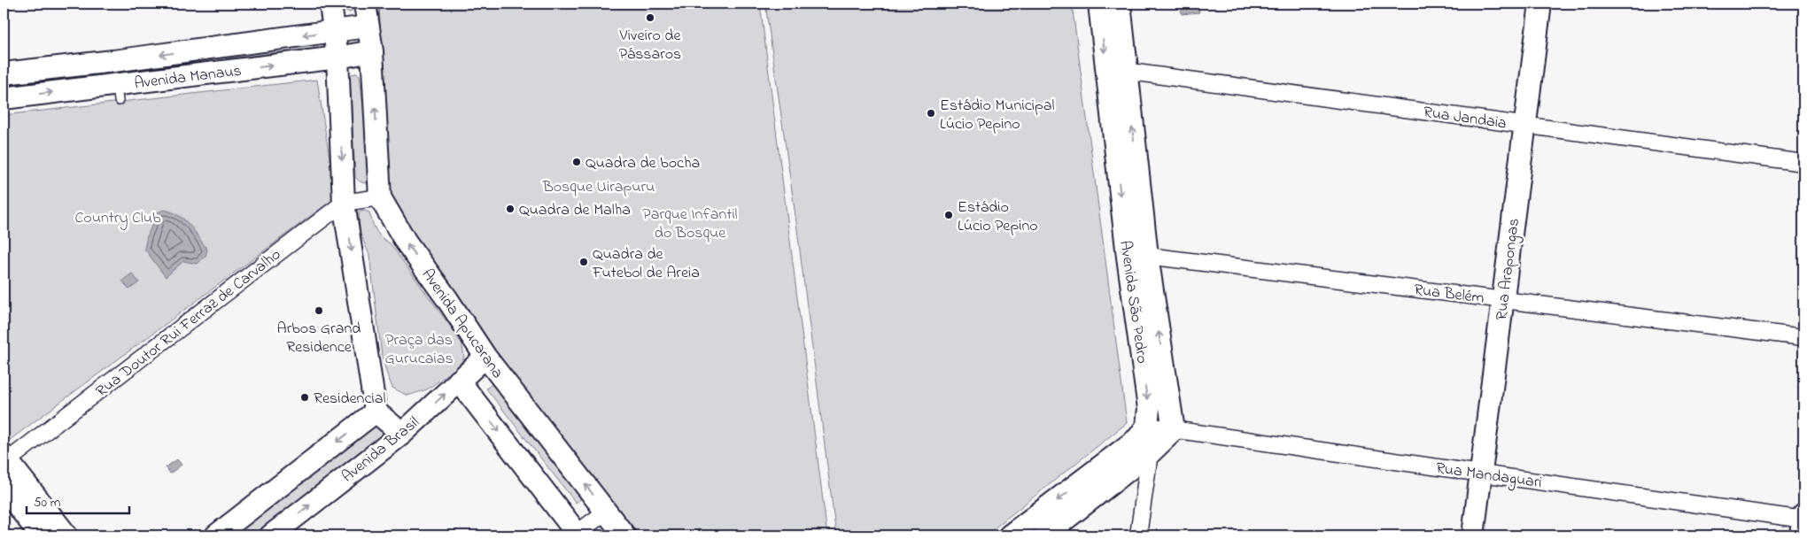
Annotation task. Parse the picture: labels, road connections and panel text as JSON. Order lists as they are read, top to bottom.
{
  "streets": {
    "street": [
      "Avenida Manaus",
      "Rua Jandaia",
      "Rua Arapongas",
      "Rua Belém",
      "Avenida São Pedro",
      "Rua Doutor Rui Ferraz de Carvalho",
      "Avenida Apucarana",
      "Avenida Brasil",
      "Rua Mandaguari"
    ]
  },
  "crossings": [
    ["Avenida Manaus", "Avenida Apucarana"],
    ["Rua Jandaia", "Rua Arapongas"],
    ["Rua Jandaia", "Avenida São Pedro"],
    ["Rua Arapongas", "Rua Belém"],
    ["Rua Arapongas", "Rua Mandaguari"],
    ["Rua Belém", "Avenida São Pedro"],
    ["Avenida São Pedro", "Rua Mandaguari"],
    ["Rua Doutor Rui Ferraz de Carvalho", "Avenida Apucarana"],
    ["Avenida Apucarana", "Avenida Brasil"]
  ],
  "parks": [
    "Bosque Uirapuru",
    "Parque Infantil do Bosque",
    "Country Club",
    "Praça das Gurucaias"
  ],
  "places": [
    "Viveiro de Pássaros",
    "Estádio Municipal Lúcio Pepino",
    "Quadra de bocha",
    "Quadra de Malha",
    "Estádio Lúcio Pepino",
    "Quadra de Futebol de Areia",
    "Arbos Grand Residence",
    "Residencial"
  ],
  "scale_bar": "50 m"
}
